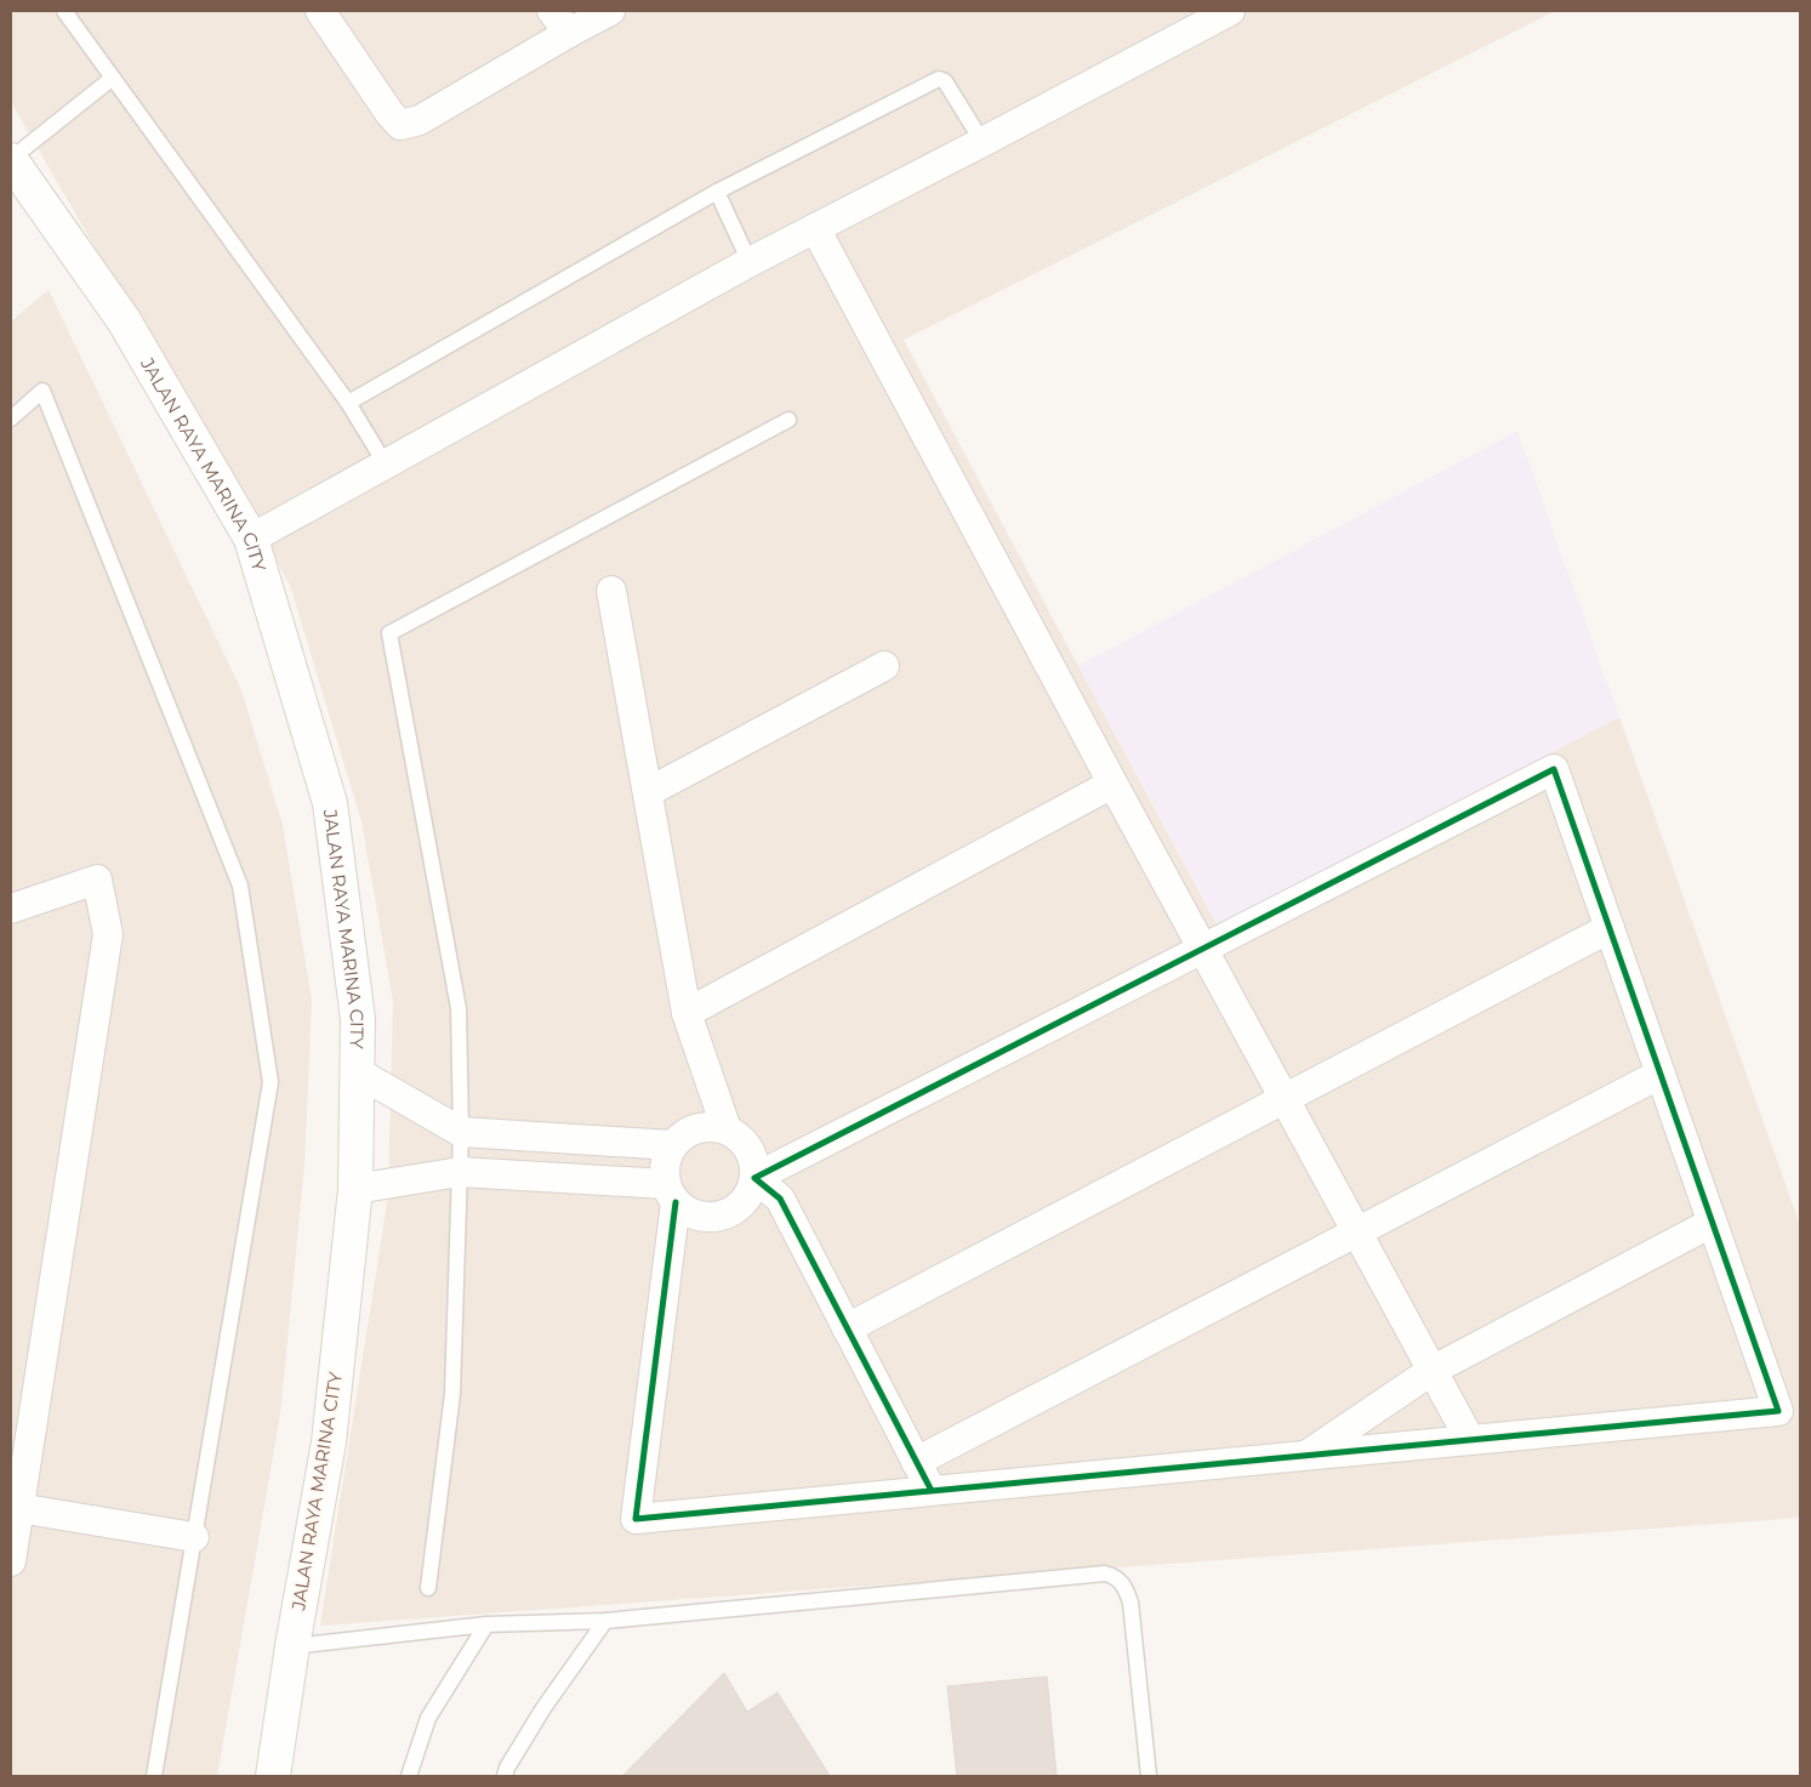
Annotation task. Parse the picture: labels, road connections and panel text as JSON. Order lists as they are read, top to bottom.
{
  "streets": {
    "main road": ["JALAN RAYA MARINA CITY"]
  }
}
